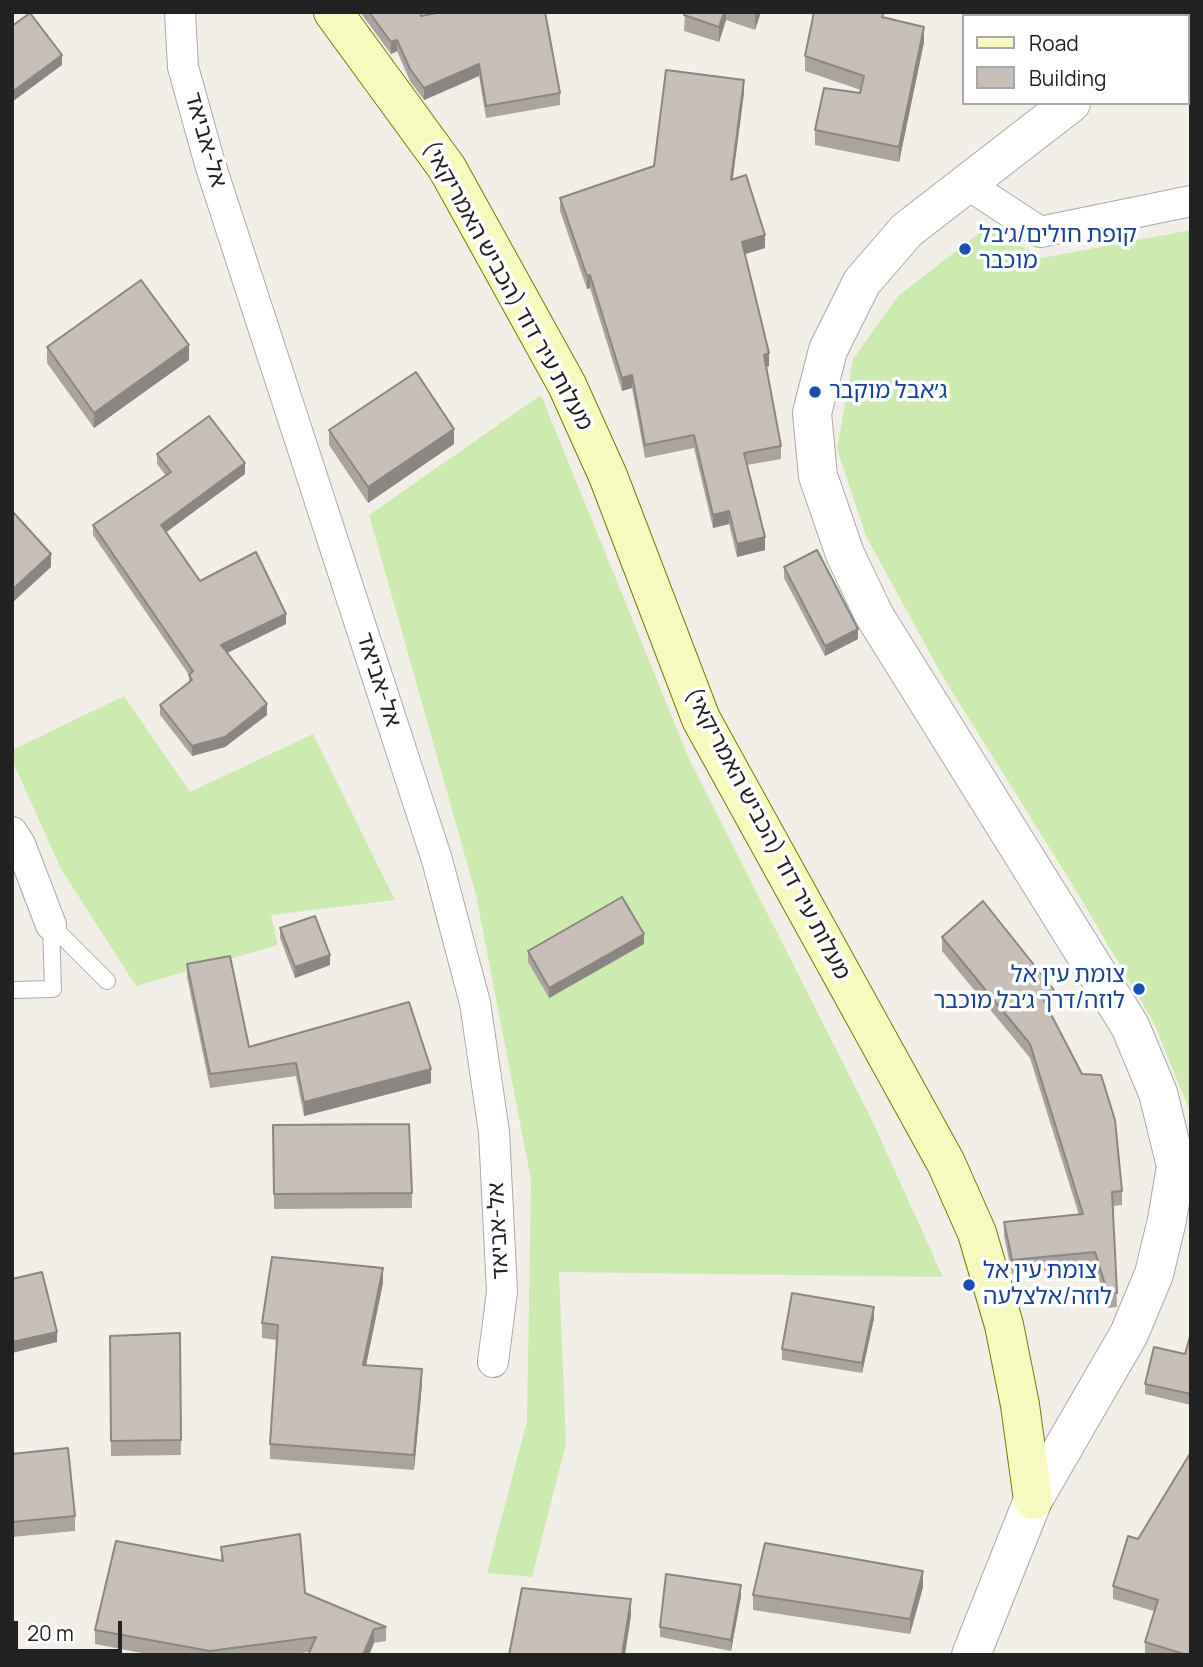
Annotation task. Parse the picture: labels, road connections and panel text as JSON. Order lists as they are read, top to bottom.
{
  "streets": {
    "main road": ["מעלות עיר דוד (הכביש האמריקאי)"],
    "street": ["אל-אביאד"]
  },
  "places": [
    "קופת חולים/ג׳בל מוכבר",
    "ג׳אבל מוקבר",
    "צומת עין אל לוזה/דרך ג׳בל מוכבר",
    "צומת עין אל לוזה/אלצלעה"
  ],
  "legend": ["Road", "Building"],
  "scale_bar": "20 m"
}
